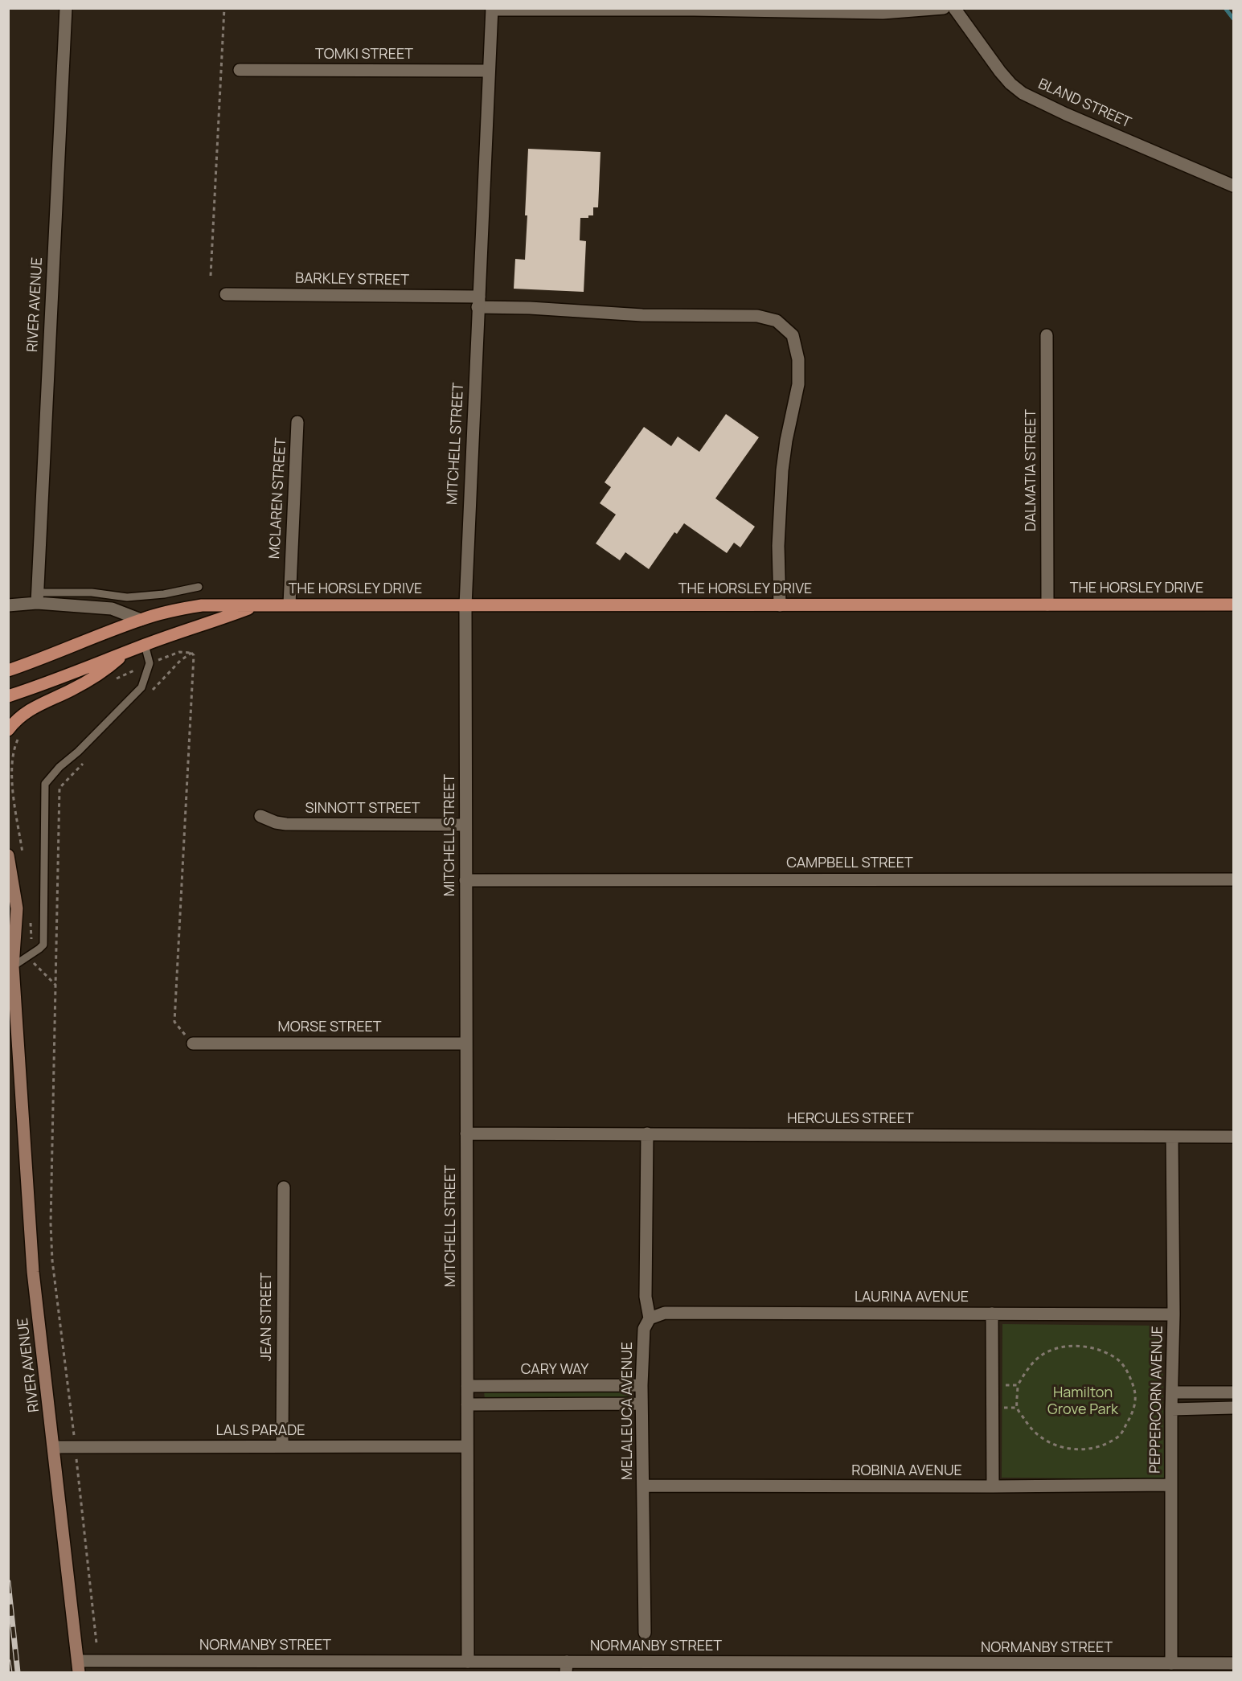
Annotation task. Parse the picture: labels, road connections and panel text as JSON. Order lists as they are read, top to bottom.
{
  "streets": {
    "main road": ["RIVER AVENUE", "THE HORSLEY DRIVE"],
    "street": [
      "TOMKI STREET",
      "BLAND STREET",
      "BARKLEY STREET",
      "MITCHELL STREET",
      "DALMATIA STREET",
      "MCLAREN STREET",
      "SINNOTT STREET",
      "CAMPBELL STREET",
      "MORSE STREET",
      "HERCULES STREET",
      "LAURINA AVENUE",
      "JEAN STREET",
      "CARY WAY",
      "PEPPERCORN AVENUE",
      "MELALEUCA AVENUE",
      "LALS PARADE",
      "ROBINIA AVENUE",
      "NORMANBY STREET"
    ]
  },
  "crossings": [
    ["TOMKI STREET", "MITCHELL STREET"],
    ["BARKLEY STREET", "MITCHELL STREET"],
    ["BARKLEY STREET", "THE HORSLEY DRIVE"],
    ["RIVER AVENUE", "LALS PARADE"],
    ["RIVER AVENUE", "NORMANBY STREET"],
    ["MITCHELL STREET", "THE HORSLEY DRIVE"],
    ["MITCHELL STREET", "SINNOTT STREET"],
    ["MITCHELL STREET", "CAMPBELL STREET"],
    ["MITCHELL STREET", "MORSE STREET"],
    ["MITCHELL STREET", "HERCULES STREET"],
    ["MITCHELL STREET", "CARY WAY"],
    ["MITCHELL STREET", "LALS PARADE"],
    ["MITCHELL STREET", "NORMANBY STREET"],
    ["DALMATIA STREET", "THE HORSLEY DRIVE"],
    ["MCLAREN STREET", "THE HORSLEY DRIVE"],
    ["HERCULES STREET", "PEPPERCORN AVENUE"],
    ["HERCULES STREET", "MELALEUCA AVENUE"],
    ["LAURINA AVENUE", "PEPPERCORN AVENUE"],
    ["LAURINA AVENUE", "MELALEUCA AVENUE"],
    ["JEAN STREET", "LALS PARADE"],
    ["CARY WAY", "MELALEUCA AVENUE"],
    ["PEPPERCORN AVENUE", "ROBINIA AVENUE"],
    ["PEPPERCORN AVENUE", "NORMANBY STREET"],
    ["MELALEUCA AVENUE", "ROBINIA AVENUE"]
  ],
  "parks": ["Hamilton Grove Park"]
}
